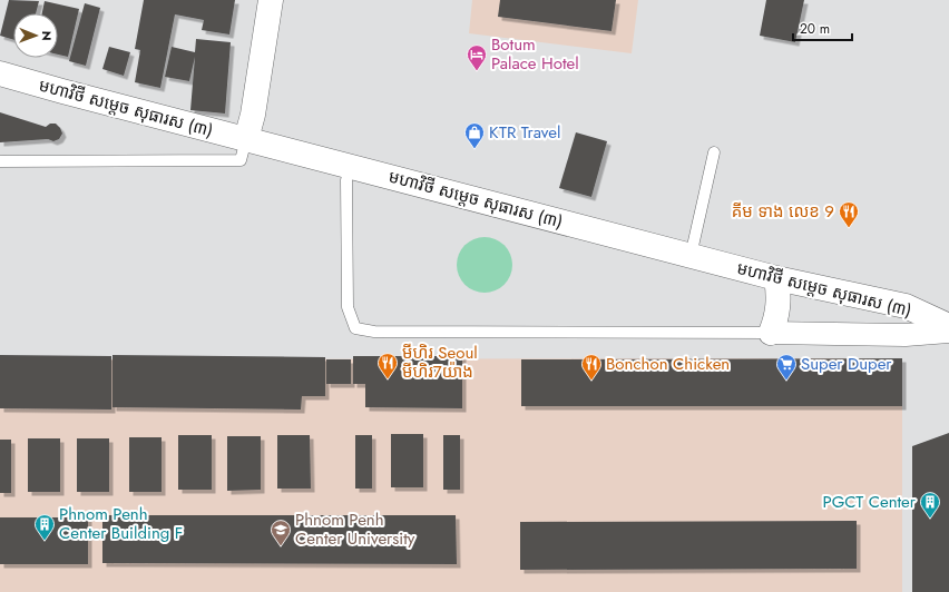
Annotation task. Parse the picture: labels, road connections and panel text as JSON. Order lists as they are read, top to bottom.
{
  "streets": {
    "street": ["មហាវិថី សម្តេច សុធារស (៣)"]
  },
  "places": {
    "hotel": ["Botum Palace Hotel"],
    "shop": ["KTR Travel"],
    "restaurant": ["គីម ទាង លេខ 9", "មីហិរ Seoul មីហិរ7យ៉ាង", "Bonchon Chicken"],
    "supermarket": ["Super Duper"],
    "building": ["PGCT Center", "Phnom Penh Center Building F"],
    "school or university": ["Phnom Penh Center University"]
  },
  "scale_bar": "20 m",
  "north": "right"
}
